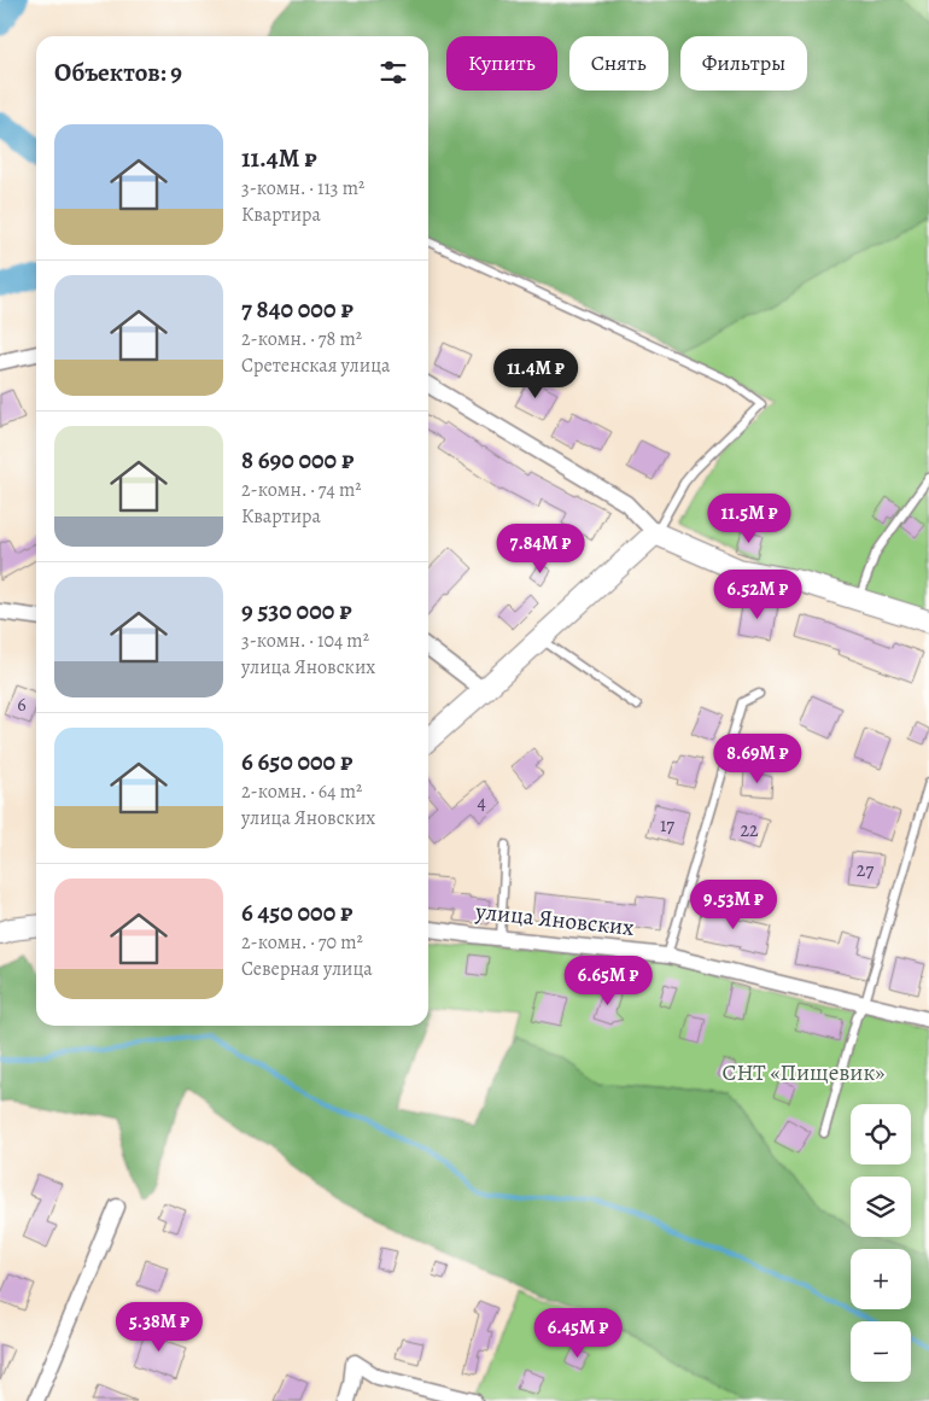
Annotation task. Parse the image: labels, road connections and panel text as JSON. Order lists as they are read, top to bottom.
{
  "streets": {
    "street": ["улица Яновских"]
  },
  "parks": ["СНТ «Пищевик»"],
  "house_numbers": [
    "6",
    "4",
    "17",
    "22",
    "27"
  ],
  "page": {
    "chip": ["Купить", "Снять", "Фильтры"],
    "heading": "Объектов: 9",
    "list": [
      {
        "name": "11.4M ₽",
        "note": "3-комн. · 113 m² · Квартира"
      },
      {
        "name": "7 840 000 ₽",
        "note": "2-комн. · 78 m² · Сретенская улица"
      },
      {
        "name": "8 690 000 ₽",
        "note": "2-комн. · 74 m² · Квартира"
      },
      {
        "name": "9 530 000 ₽",
        "note": "3-комн. · 104 m² · улица Яновских"
      },
      {
        "name": "6 650 000 ₽",
        "note": "2-комн. · 64 m² · улица Яновских"
      },
      {
        "name": "6 450 000 ₽",
        "note": "2-комн. · 70 m² · Северная улица"
      }
    ],
    "price": [
      "11.4M ₽",
      "11.5M ₽",
      "7.84M ₽",
      "6.52M ₽",
      "8.69M ₽",
      "9.53M ₽",
      "6.65M ₽",
      "5.38M ₽",
      "6.45M ₽"
    ],
    "map_buttons": ["+", "−"]
  }
}
